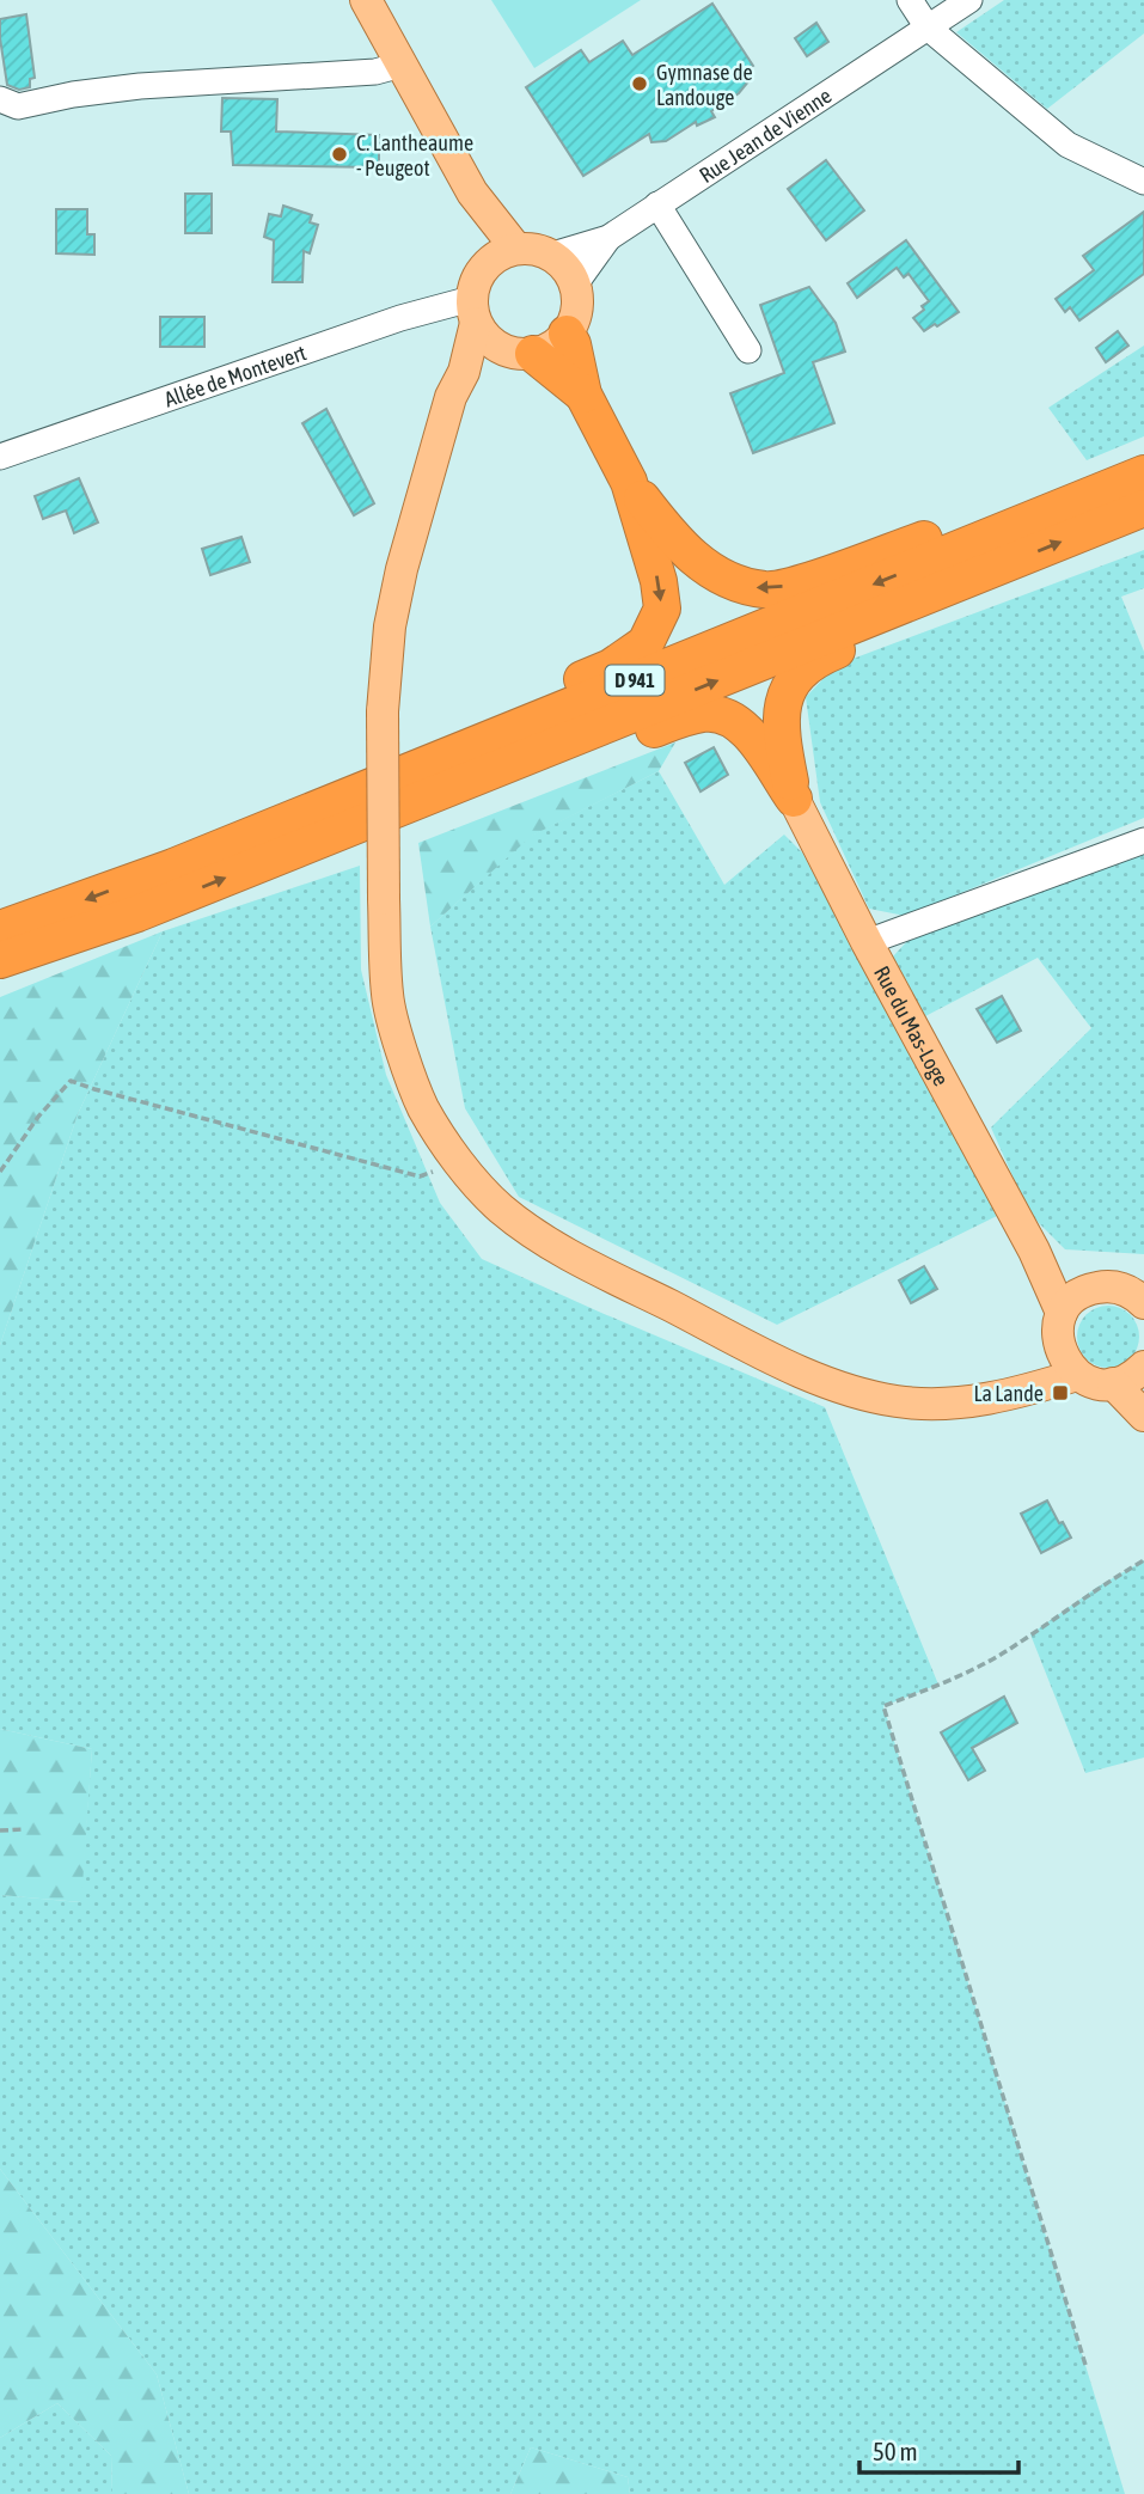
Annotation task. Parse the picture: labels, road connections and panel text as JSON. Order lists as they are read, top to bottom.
{
  "streets": {
    "highway": ["D 941"],
    "main road": ["Rue du Mas-Loge"],
    "street": ["Rue Jean de Vienne", "Allée de Montevert"]
  },
  "crossings": [
    ["Rue Jean de Vienne", "Allée de Montevert"]
  ],
  "places": {
    "other": ["Gymnase de Landouge", "C. Lantheaume - Peugeot"],
    "transit": ["La Lande"]
  },
  "scale_bar": "50 m"
}
